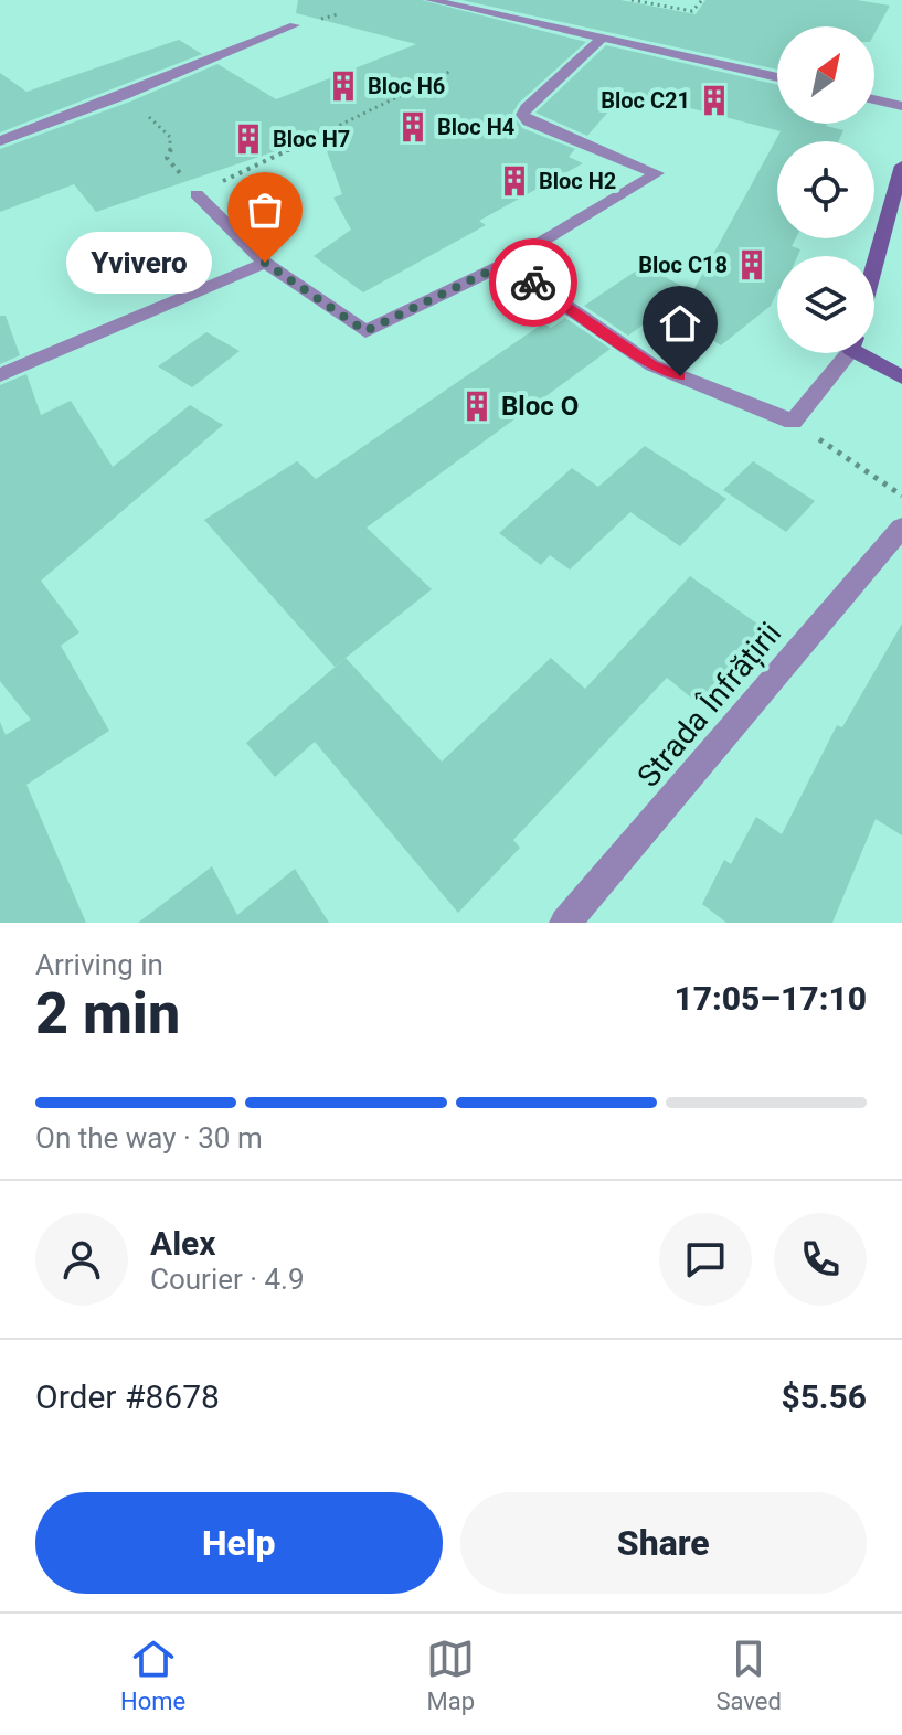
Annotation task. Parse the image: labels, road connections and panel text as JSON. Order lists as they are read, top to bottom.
{
  "streets": {
    "street": ["Strada Înfrățirii"]
  },
  "places": {
    "building": [
      "Bloc H6",
      "Bloc C21",
      "Bloc H4",
      "Bloc H7",
      "Bloc H2",
      "Bloc C18",
      "Bloc O"
    ],
    "other": ["Yvivero"]
  },
  "north": "top right",
  "page": {
    "bubble": "Yvivero",
    "heading": ["2 min", "Arriving in", "17:05–17:10"],
    "panel": [
      "Alex",
      "Courier · 4.9",
      "Order #8678",
      "$5.56"
    ],
    "bar": "On the way · 30 m",
    "buttons": ["Help", "Share"],
    "tabs": ["Home", "Map", "Saved"]
  }
}
